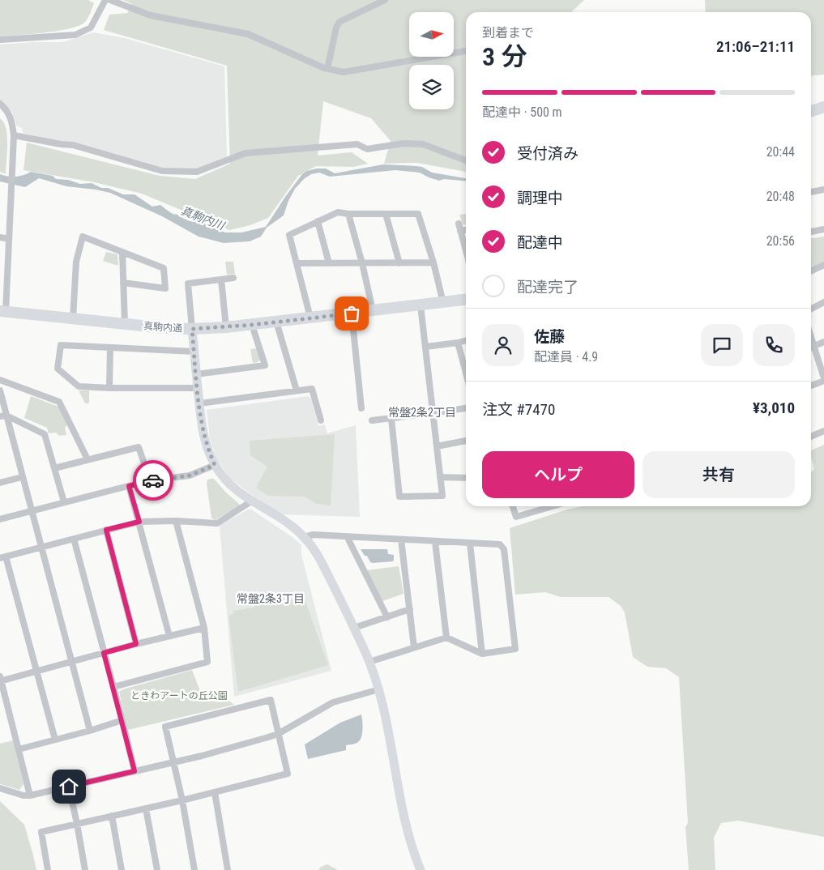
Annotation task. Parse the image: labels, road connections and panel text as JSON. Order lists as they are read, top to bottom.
{
  "streets": {
    "highway": ["真駒内通"]
  },
  "districts": ["常盤2条2丁目", "常盤2条3丁目"],
  "water": ["真駒内川"],
  "parks": ["ときわアートの丘公園"],
  "north": "right",
  "page": {
    "heading": ["3 分", "到着まで", "21:06–21:11"],
    "panel": [
      "佐藤",
      "配達員 · 4.9",
      "注文 #7470",
      "¥3,010"
    ],
    "bar": "配達中 · 500 m",
    "list": [
      ["受付済み", "20:44"],
      ["調理中", "20:48"],
      ["配達中", "20:56"],
      "配達完了"
    ],
    "buttons": ["ヘルプ", "共有"]
  }
}
